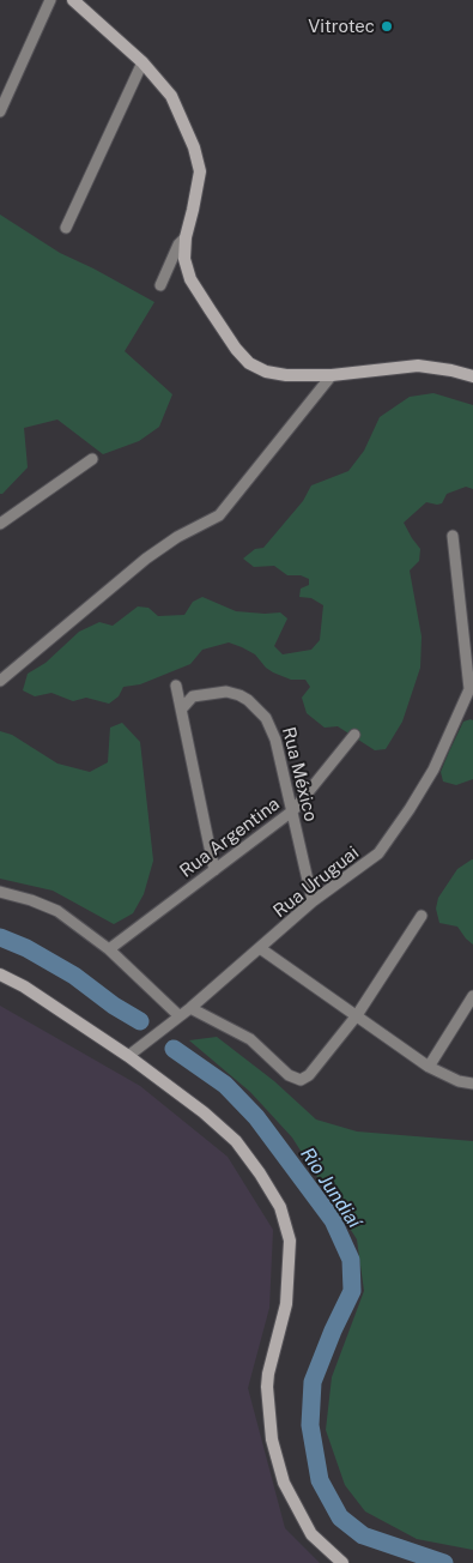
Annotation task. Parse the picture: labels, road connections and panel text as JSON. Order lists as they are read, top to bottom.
{
  "streets": {
    "street": ["Rua México", "Rua Argentina", "Rua Uruguai"]
  },
  "crossings": [
    ["Rua México", "Rua Argentina"],
    ["Rua México", "Rua Uruguai"]
  ],
  "water": ["Rio Jundiaí"],
  "places": ["Vitrotec"]
}
